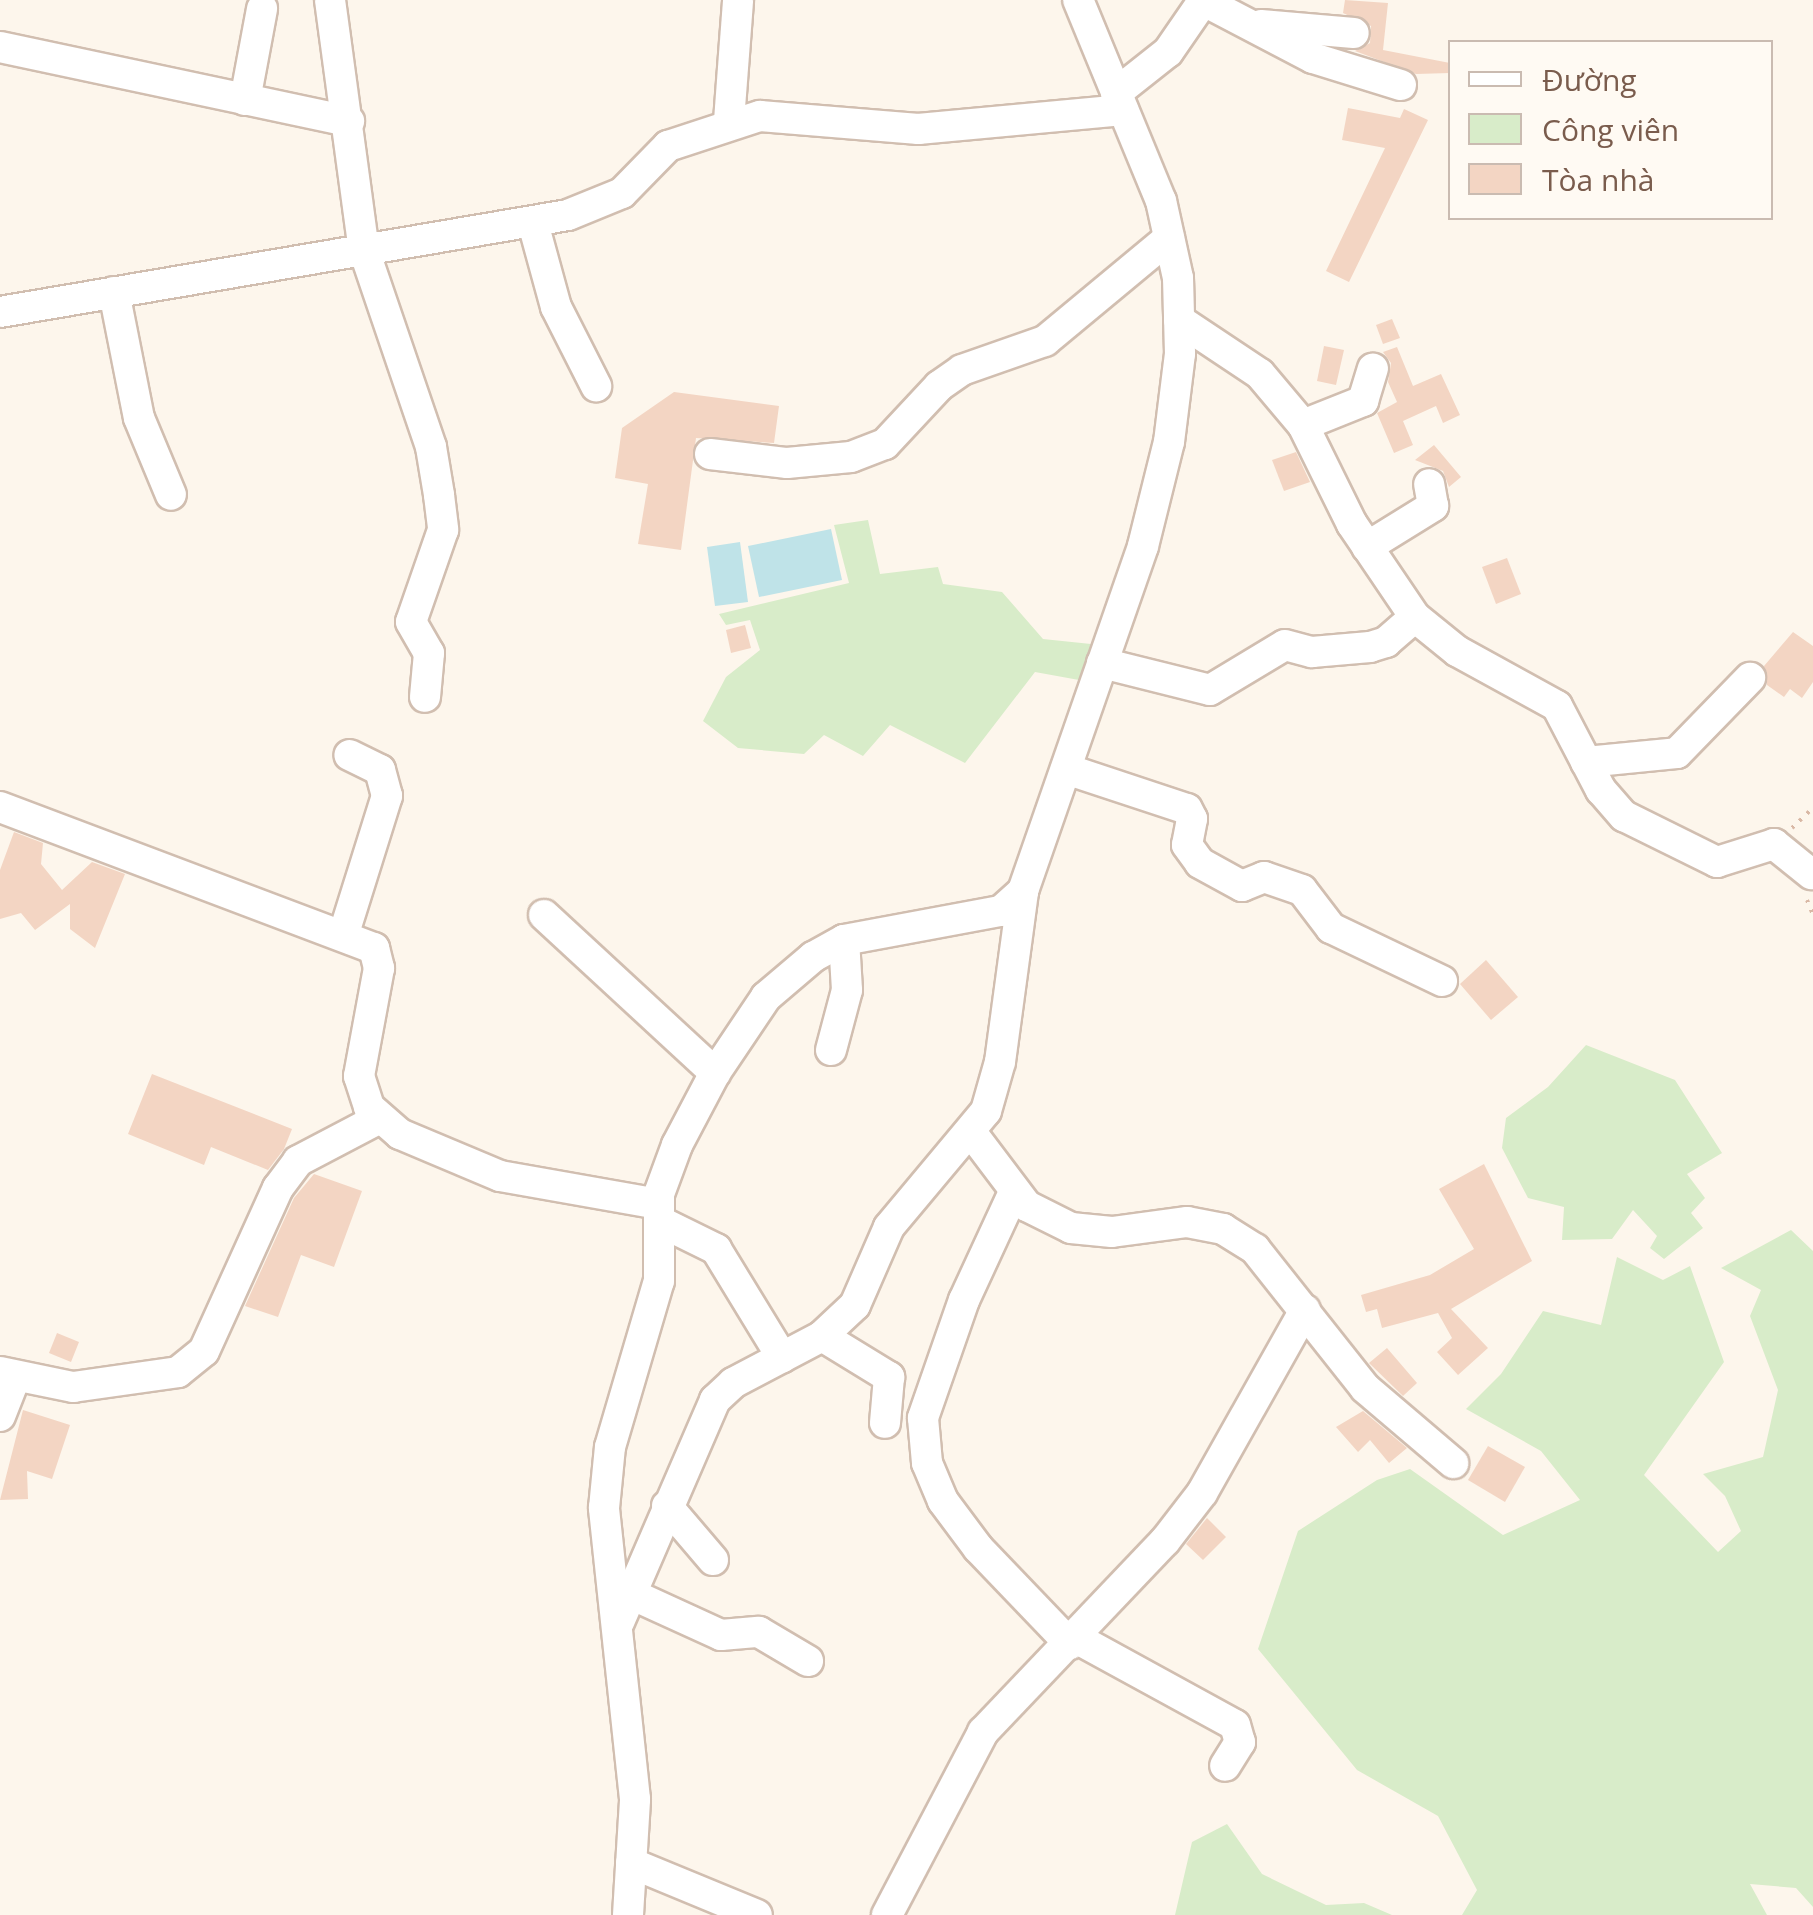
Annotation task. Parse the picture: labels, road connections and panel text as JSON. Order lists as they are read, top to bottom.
{
  "legend": ["Đường", "Công viên", "Tòa nhà"]
}
